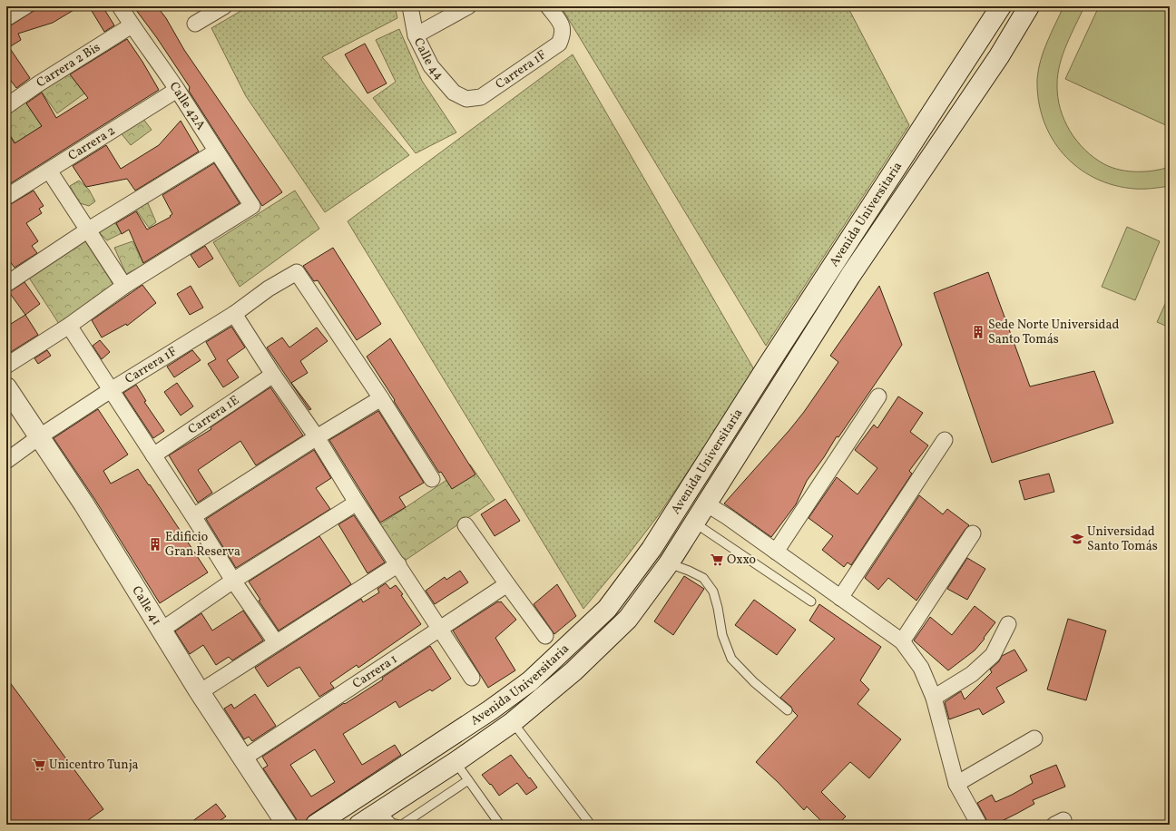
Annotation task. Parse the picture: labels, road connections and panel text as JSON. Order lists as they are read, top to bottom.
{
  "streets": {
    "main road": ["Avenida Universitaria", "Calle 41"],
    "street": [
      "Calle 44",
      "Carrera 2 Bis",
      "Carrera 1F",
      "Calle 42A",
      "Carrera 2",
      "Carrera 1E",
      "Carrera 1"
    ]
  },
  "crossings": [
    ["Calle 44", "Carrera 1F"],
    ["Carrera 2 Bis", "Calle 42A"],
    ["Carrera 1F", "Calle 41"],
    ["Calle 42A", "Carrera 2"],
    ["Calle 41", "Carrera 1"]
  ],
  "places": {
    "building": ["Sede Norte Universidad Santo Tomás", "Edificio Gran Reserva"],
    "school or university": ["Universidad Santo Tomás"],
    "supermarket": ["Oxxo", "Unicentro Tunja"]
  }
}
